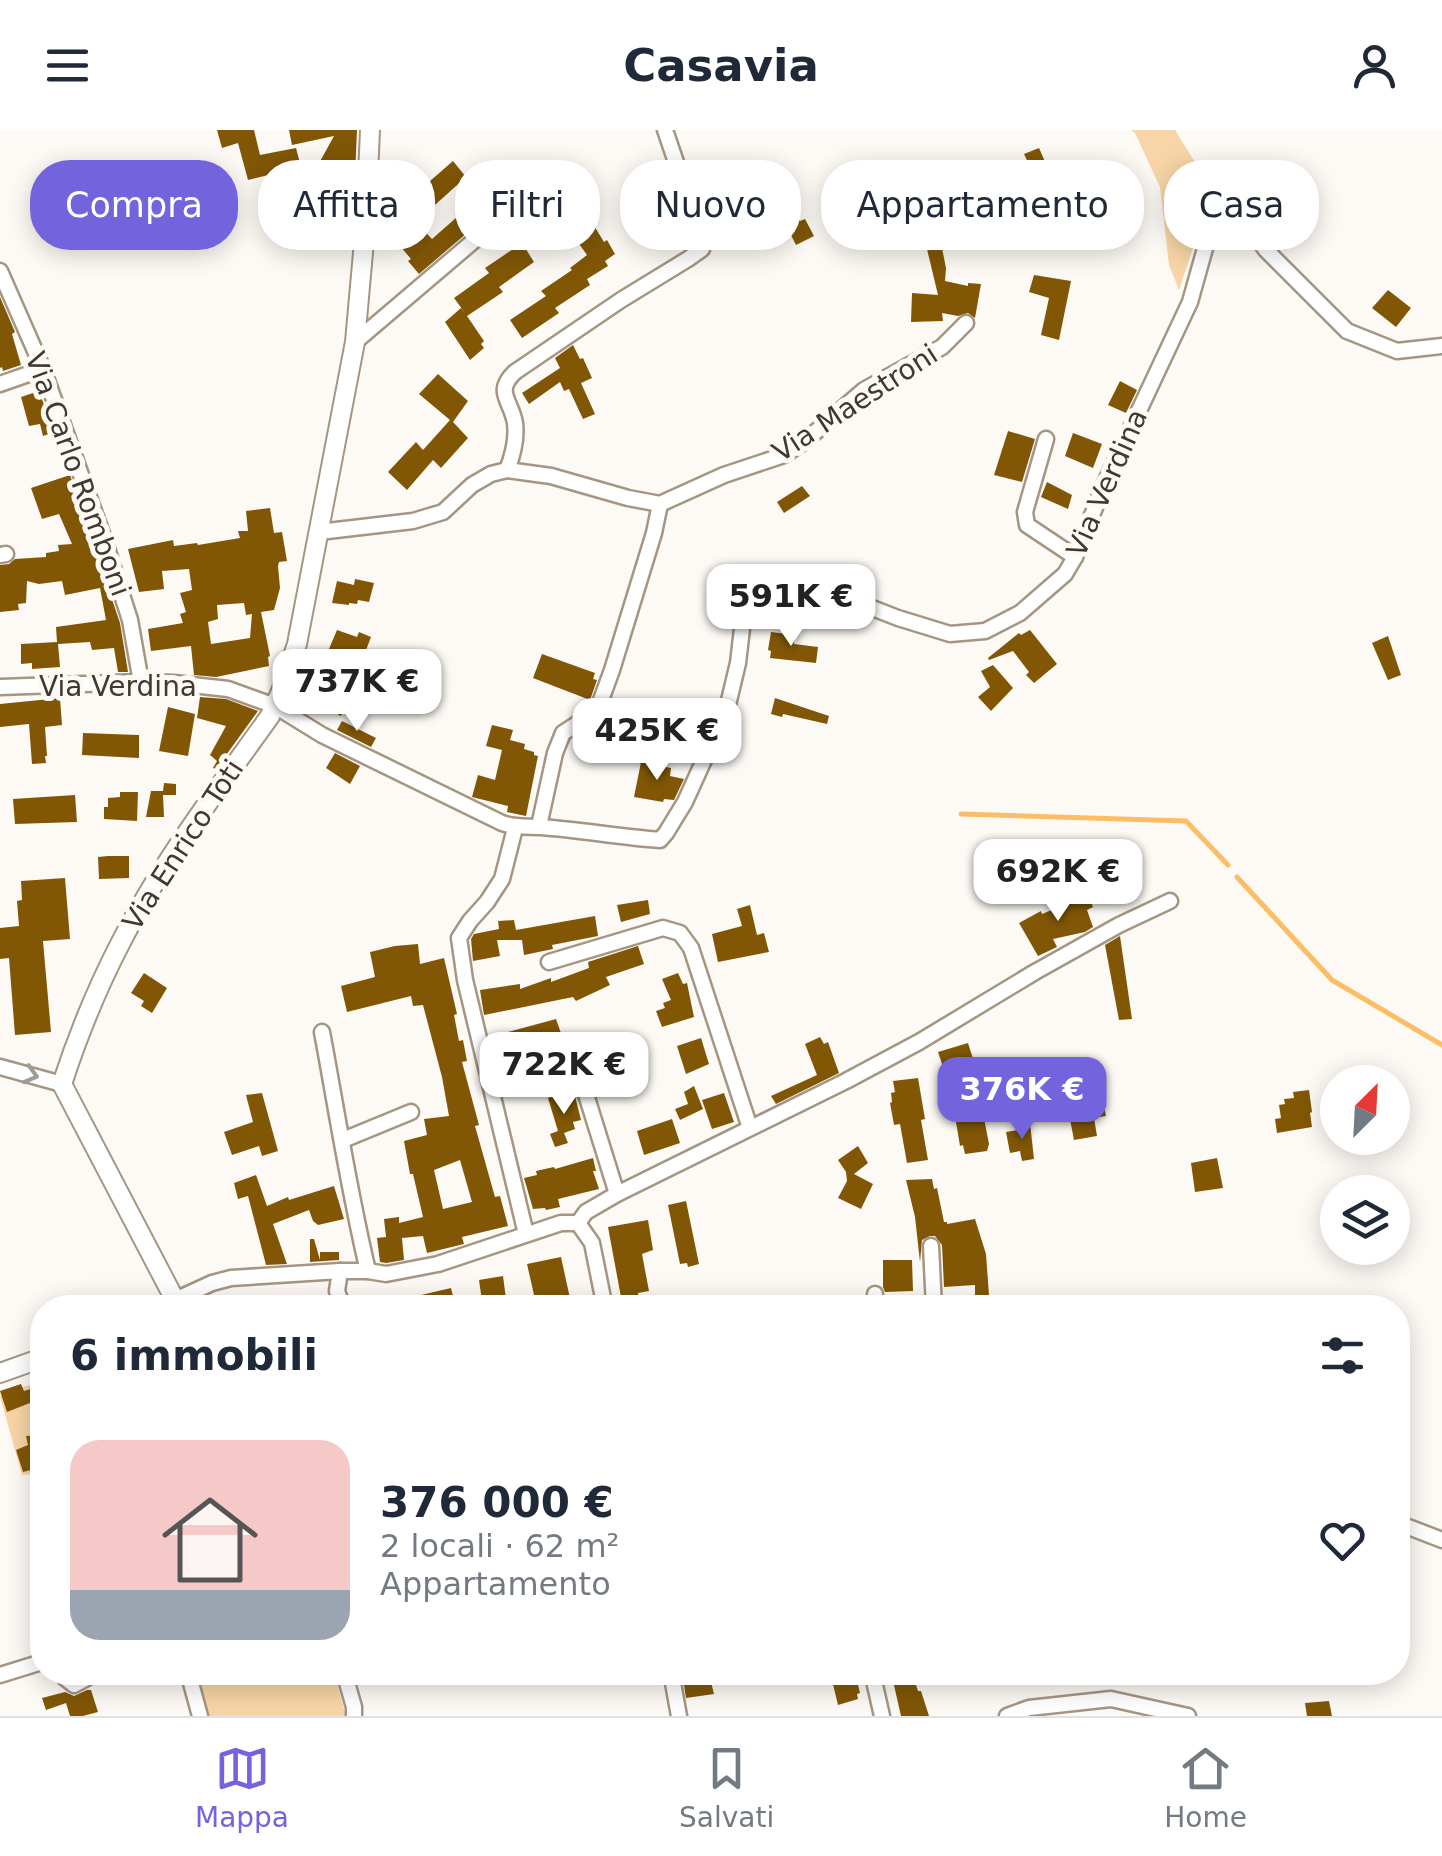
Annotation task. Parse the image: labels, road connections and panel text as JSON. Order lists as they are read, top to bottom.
{
  "streets": {
    "street": [
      "Via Maestroni",
      "Via Carlo Romboni",
      "Via Verdina",
      "Via Enrico Toti"
    ]
  },
  "crossings": [
    ["Via Carlo Romboni", "Via Verdina"],
    ["Via Verdina", "Via Enrico Toti"]
  ],
  "north": "top right",
  "page": {
    "header": "Casavia",
    "chip": [
      "Compra",
      "Affitta",
      "Filtri",
      "Nuovo",
      "Appartamento",
      "Casa"
    ],
    "price": [
      "591K €",
      "737K €",
      "425K €",
      "692K €",
      "722K €",
      "376K €"
    ],
    "heading": "6 immobili",
    "list": [
      {
        "name": "376 000 €",
        "note": "2 locali · 62 m² · Appartamento"
      }
    ],
    "tabs": ["Mappa", "Salvati", "Home"]
  }
}
